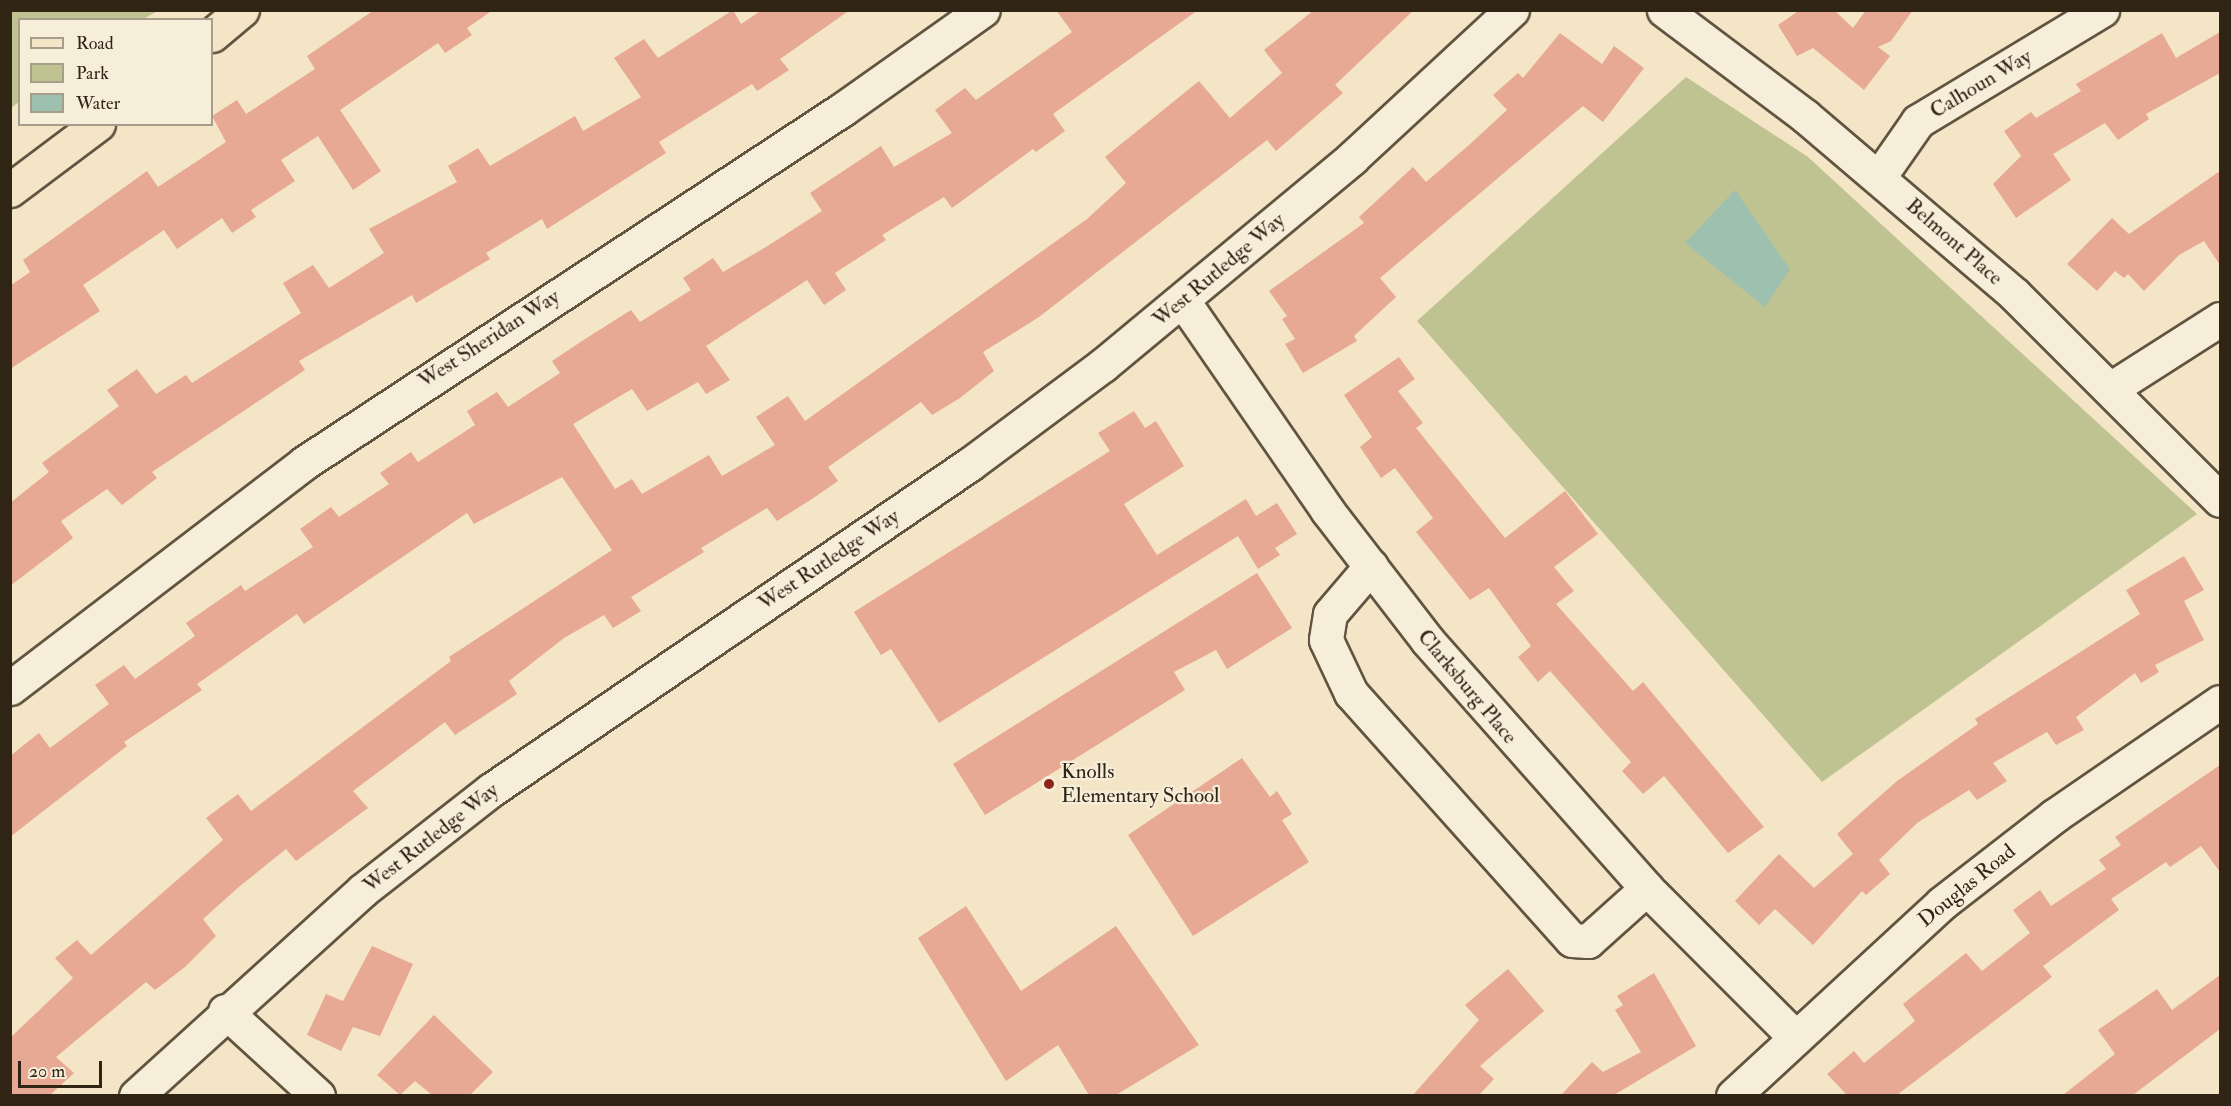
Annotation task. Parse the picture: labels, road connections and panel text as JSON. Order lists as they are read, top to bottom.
{
  "streets": {
    "street": [
      "Calhoun Way",
      "Belmont Place",
      "West Rutledge Way",
      "West Sheridan Way",
      "Clarksburg Place",
      "Douglas Road"
    ]
  },
  "crossings": [
    ["Calhoun Way", "Belmont Place"],
    ["West Rutledge Way", "Clarksburg Place"],
    ["Clarksburg Place", "Douglas Road"]
  ],
  "places": ["Knolls Elementary School"],
  "legend": ["Road", "Park", "Water"],
  "scale_bar": "20 m"
}
